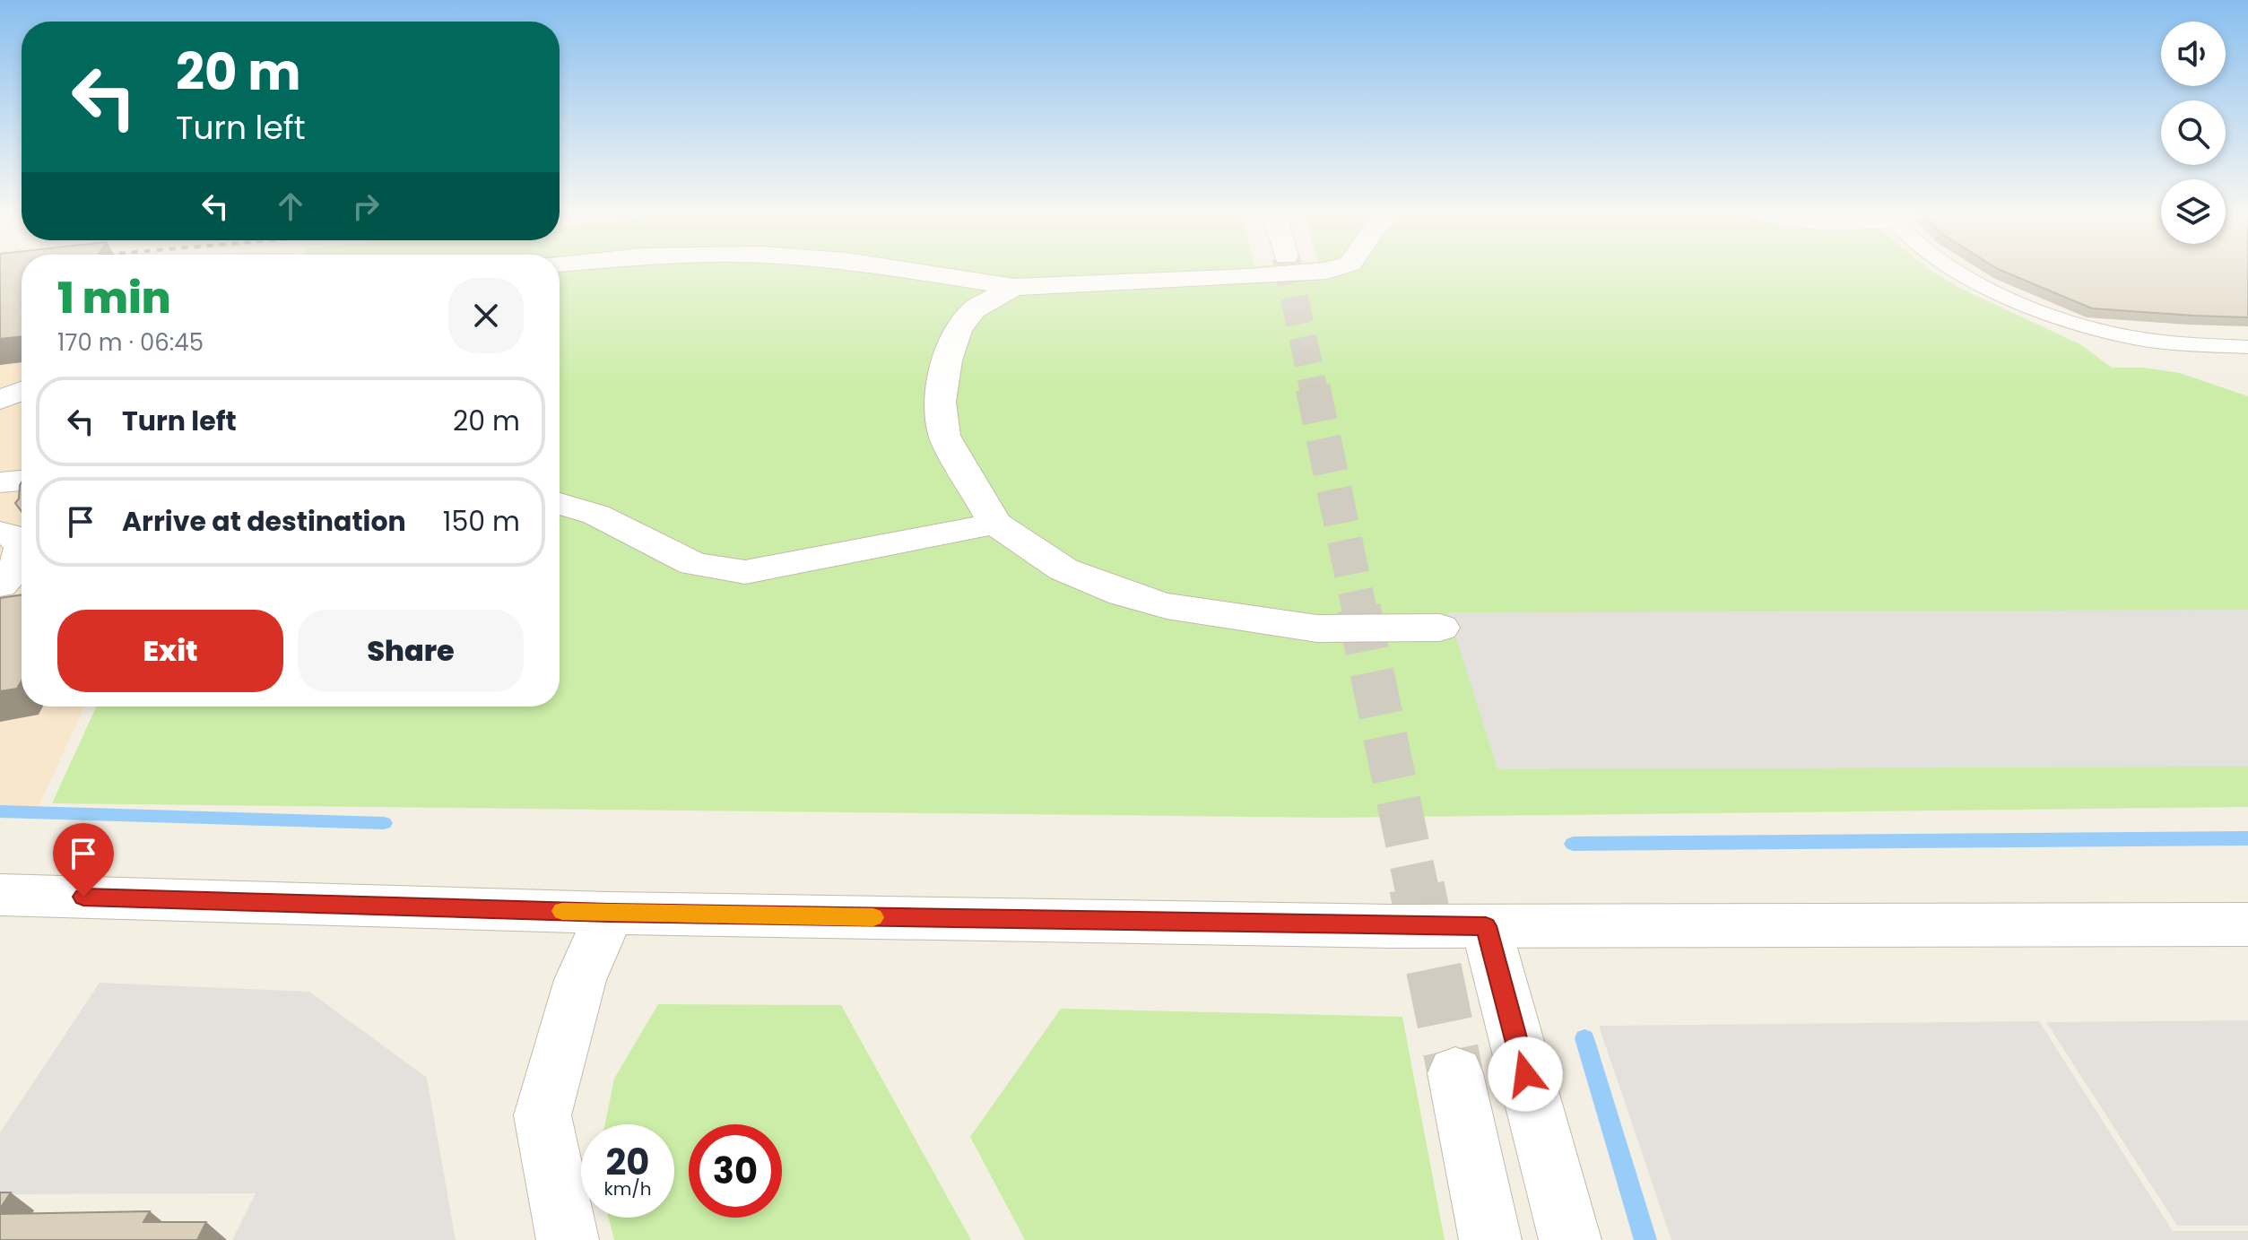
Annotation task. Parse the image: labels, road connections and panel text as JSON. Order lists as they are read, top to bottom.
{
  "page": {
    "turn": ["20 m", "Turn left"],
    "heading": ["1 min", "170 m · 06:45"],
    "list": [
      {
        "name": "Turn left",
        "value": "20 m"
      },
      {
        "name": "Arrive at destination",
        "value": "150 m"
      }
    ],
    "buttons": ["Exit", "Share"],
    "speed": "20 km/h",
    "limit": "30"
  }
}
